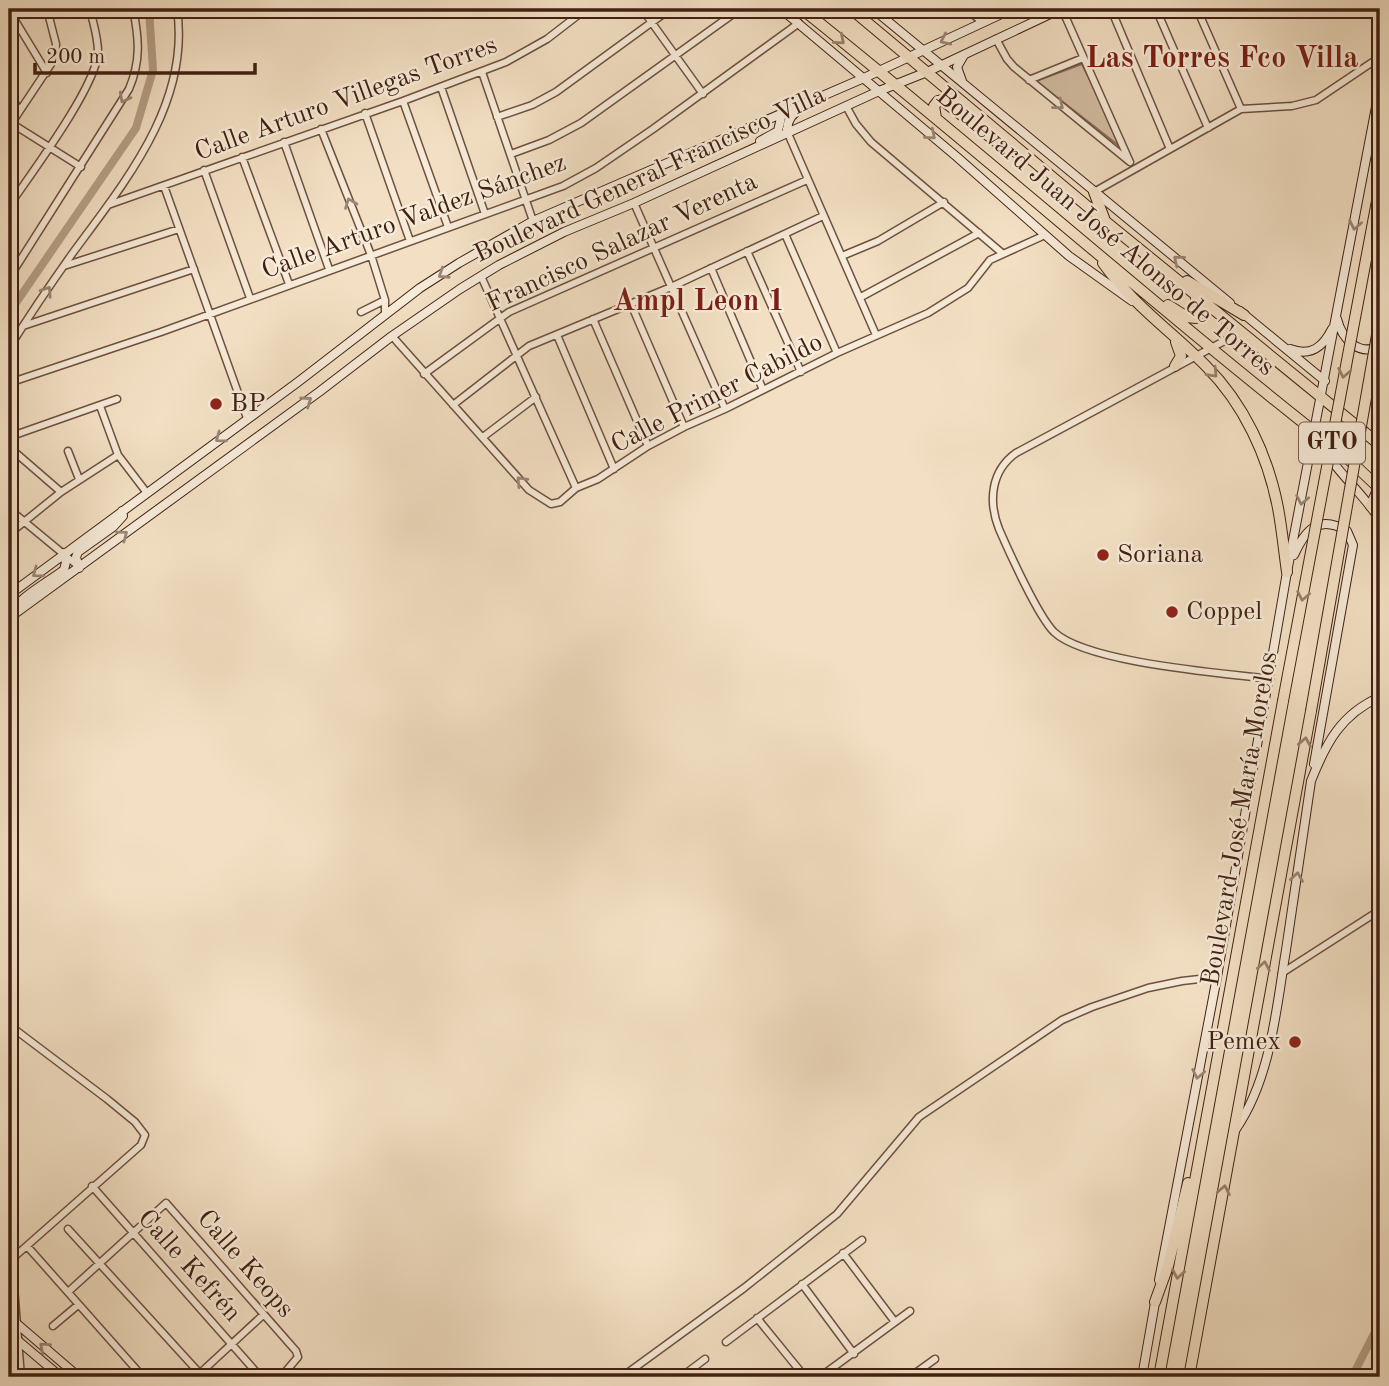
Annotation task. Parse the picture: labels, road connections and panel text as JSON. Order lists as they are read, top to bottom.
{
  "streets": {
    "main road": ["Boulevard Juan José Alonso de Torres", "GTO", "Boulevard José María Morelos"],
    "street": [
      "Calle Arturo Villegas Torres",
      "Boulevard General Francisco Villa",
      "Calle Arturo Valdez Sánchez",
      "Francisco Salazar Verenta",
      "Calle Primer Cabildo",
      "Calle Keops",
      "Calle Kefrén"
    ]
  },
  "crossings": [
    ["Boulevard General Francisco Villa", "Boulevard Juan José Alonso de Torres"],
    ["Calle Keops", "Calle Kefrén"]
  ],
  "districts": ["Las Torres Fco Villa", "Ampl Leon 1"],
  "places": [
    "BP",
    "Soriana",
    "Coppel",
    "Pemex"
  ],
  "scale_bar": "200 m"
}
